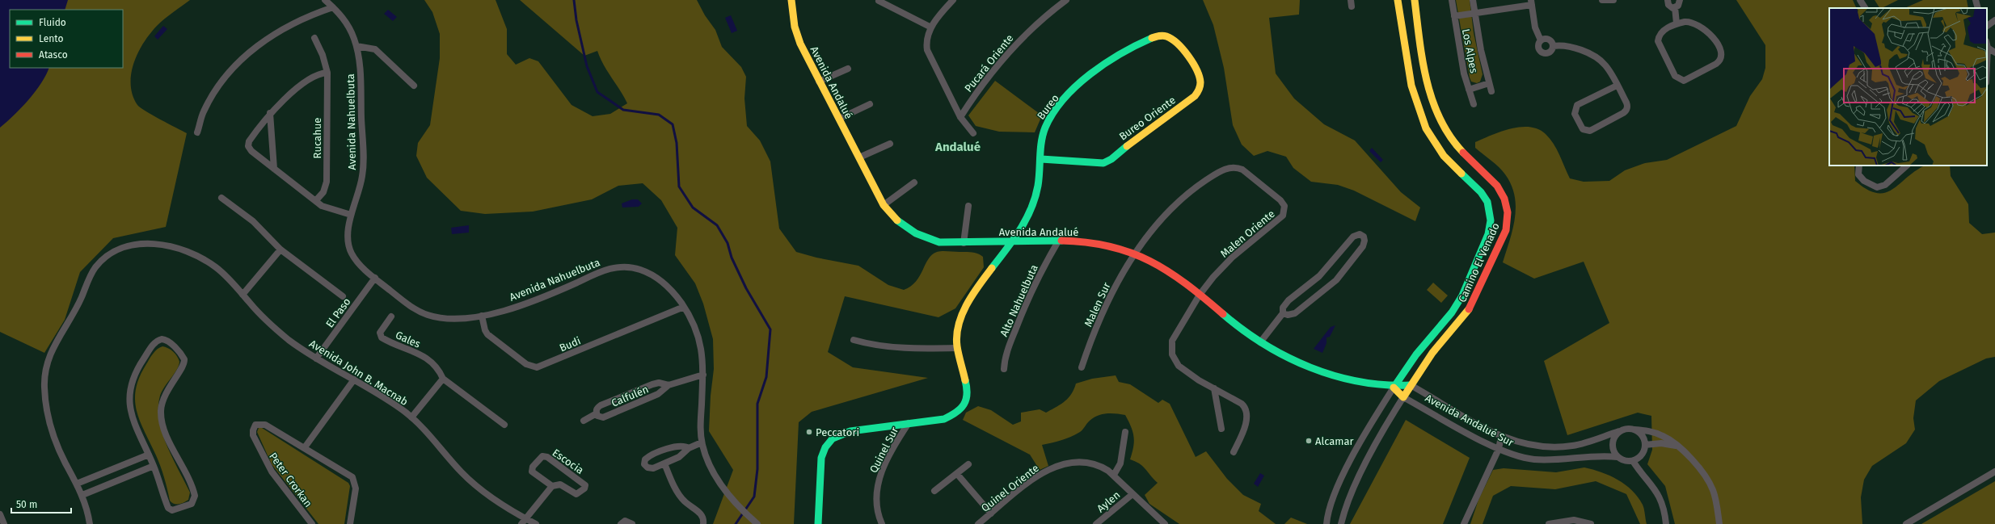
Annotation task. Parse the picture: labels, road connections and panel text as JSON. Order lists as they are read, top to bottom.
{
  "streets": {
    "street": [
      "Los Alpes",
      "Pucará Oriente",
      "Avenida Andalué",
      "Bureo",
      "Bureo Oriente",
      "Avenida Nahuelbuta",
      "Rucahue",
      "Malen Oriente",
      "Camino El Venado",
      "Alto Nahuelbuta",
      "Malen Sur",
      "El Paso",
      "Gales",
      "Budi",
      "Avenida John B. Macnab",
      "Calfulén",
      "Avenida Andalué Sur",
      "Quinel Sur",
      "Escocia",
      "Peter Crorkan",
      "Quinel Oriente",
      "Aylen"
    ]
  },
  "crossings": [
    ["Avenida Andalué", "Bureo"],
    ["Avenida Andalué", "Malen Oriente"],
    ["Avenida Andalué", "Camino El Venado"],
    ["Avenida Andalué", "Alto Nahuelbuta"],
    ["Avenida Andalué", "Malen Sur"],
    ["Avenida Andalué", "Avenida Andalué Sur"],
    ["Bureo", "Bureo Oriente"],
    ["Avenida Nahuelbuta", "El Paso"],
    ["Avenida Nahuelbuta", "Budi"],
    ["Avenida Nahuelbuta", "Calfulén"],
    ["Malen Oriente", "Malen Sur"],
    ["Camino El Venado", "Avenida Andalué Sur"],
    ["El Paso", "Avenida John B. Macnab"],
    ["Quinel Oriente", "Aylen"]
  ],
  "districts": ["Andalué"],
  "places": ["Peccatori", "Alcamar"],
  "legend": ["Fluido", "Lento", "Atasco"],
  "scale_bar": "50 m"
}
